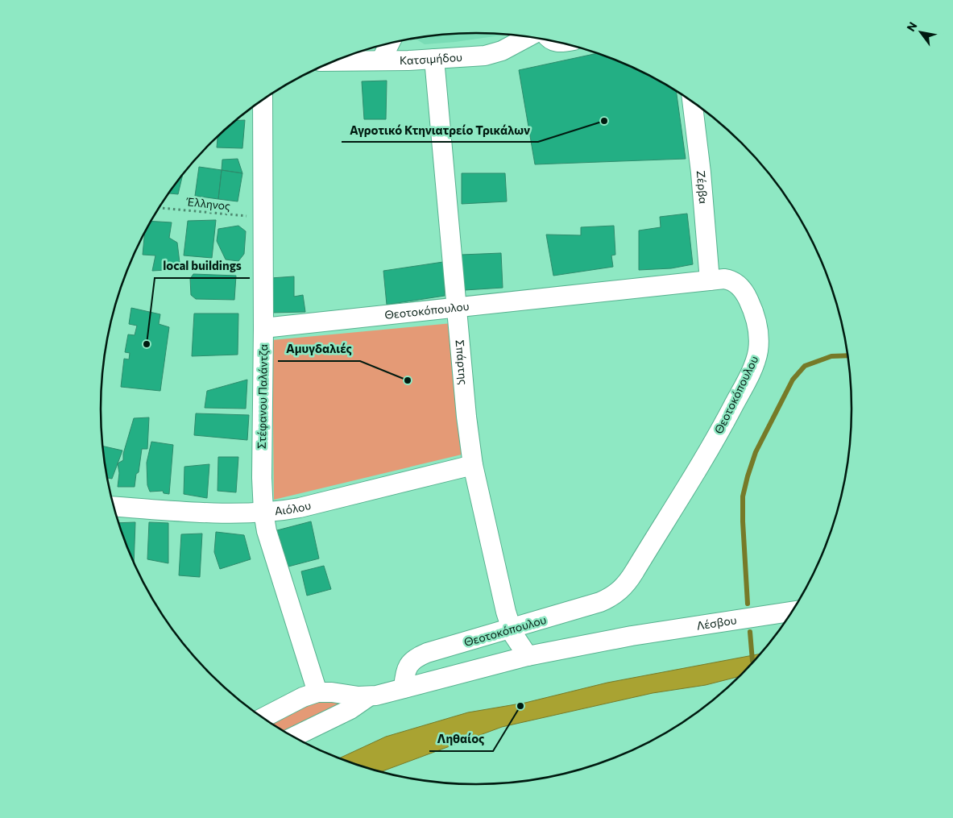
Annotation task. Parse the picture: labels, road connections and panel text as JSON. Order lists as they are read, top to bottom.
{
  "streets": {
    "street": [
      "Κατσιμήδου",
      "Ζέρβα",
      "Θεοτοκόπουλου",
      "Σπάρτης",
      "Στέφανου Παλάντζα",
      "Αιόλου",
      "Λέσβου"
    ],
    "path": ["Έλληνος"]
  },
  "crossings": [
    ["Κατσιμήδου", "Σπάρτης"],
    ["Ζέρβα", "Θεοτοκόπουλου"],
    ["Έλληνος", "Στέφανου Παλάντζα"],
    ["Θεοτοκόπουλου", "Σπάρτης"],
    ["Θεοτοκόπουλου", "Στέφανου Παλάντζα"],
    ["Θεοτοκόπουλου", "Λέσβου"],
    ["Σπάρτης", "Αιόλου"],
    ["Σπάρτης", "Λέσβου"],
    ["Στέφανου Παλάντζα", "Αιόλου"]
  ],
  "places": [
    "Αγροτικό Κτηνιατρείο Τρικάλων",
    "local buildings",
    "Αμυγδαλιές",
    "Ληθαίος"
  ],
  "north": "top left"
}
